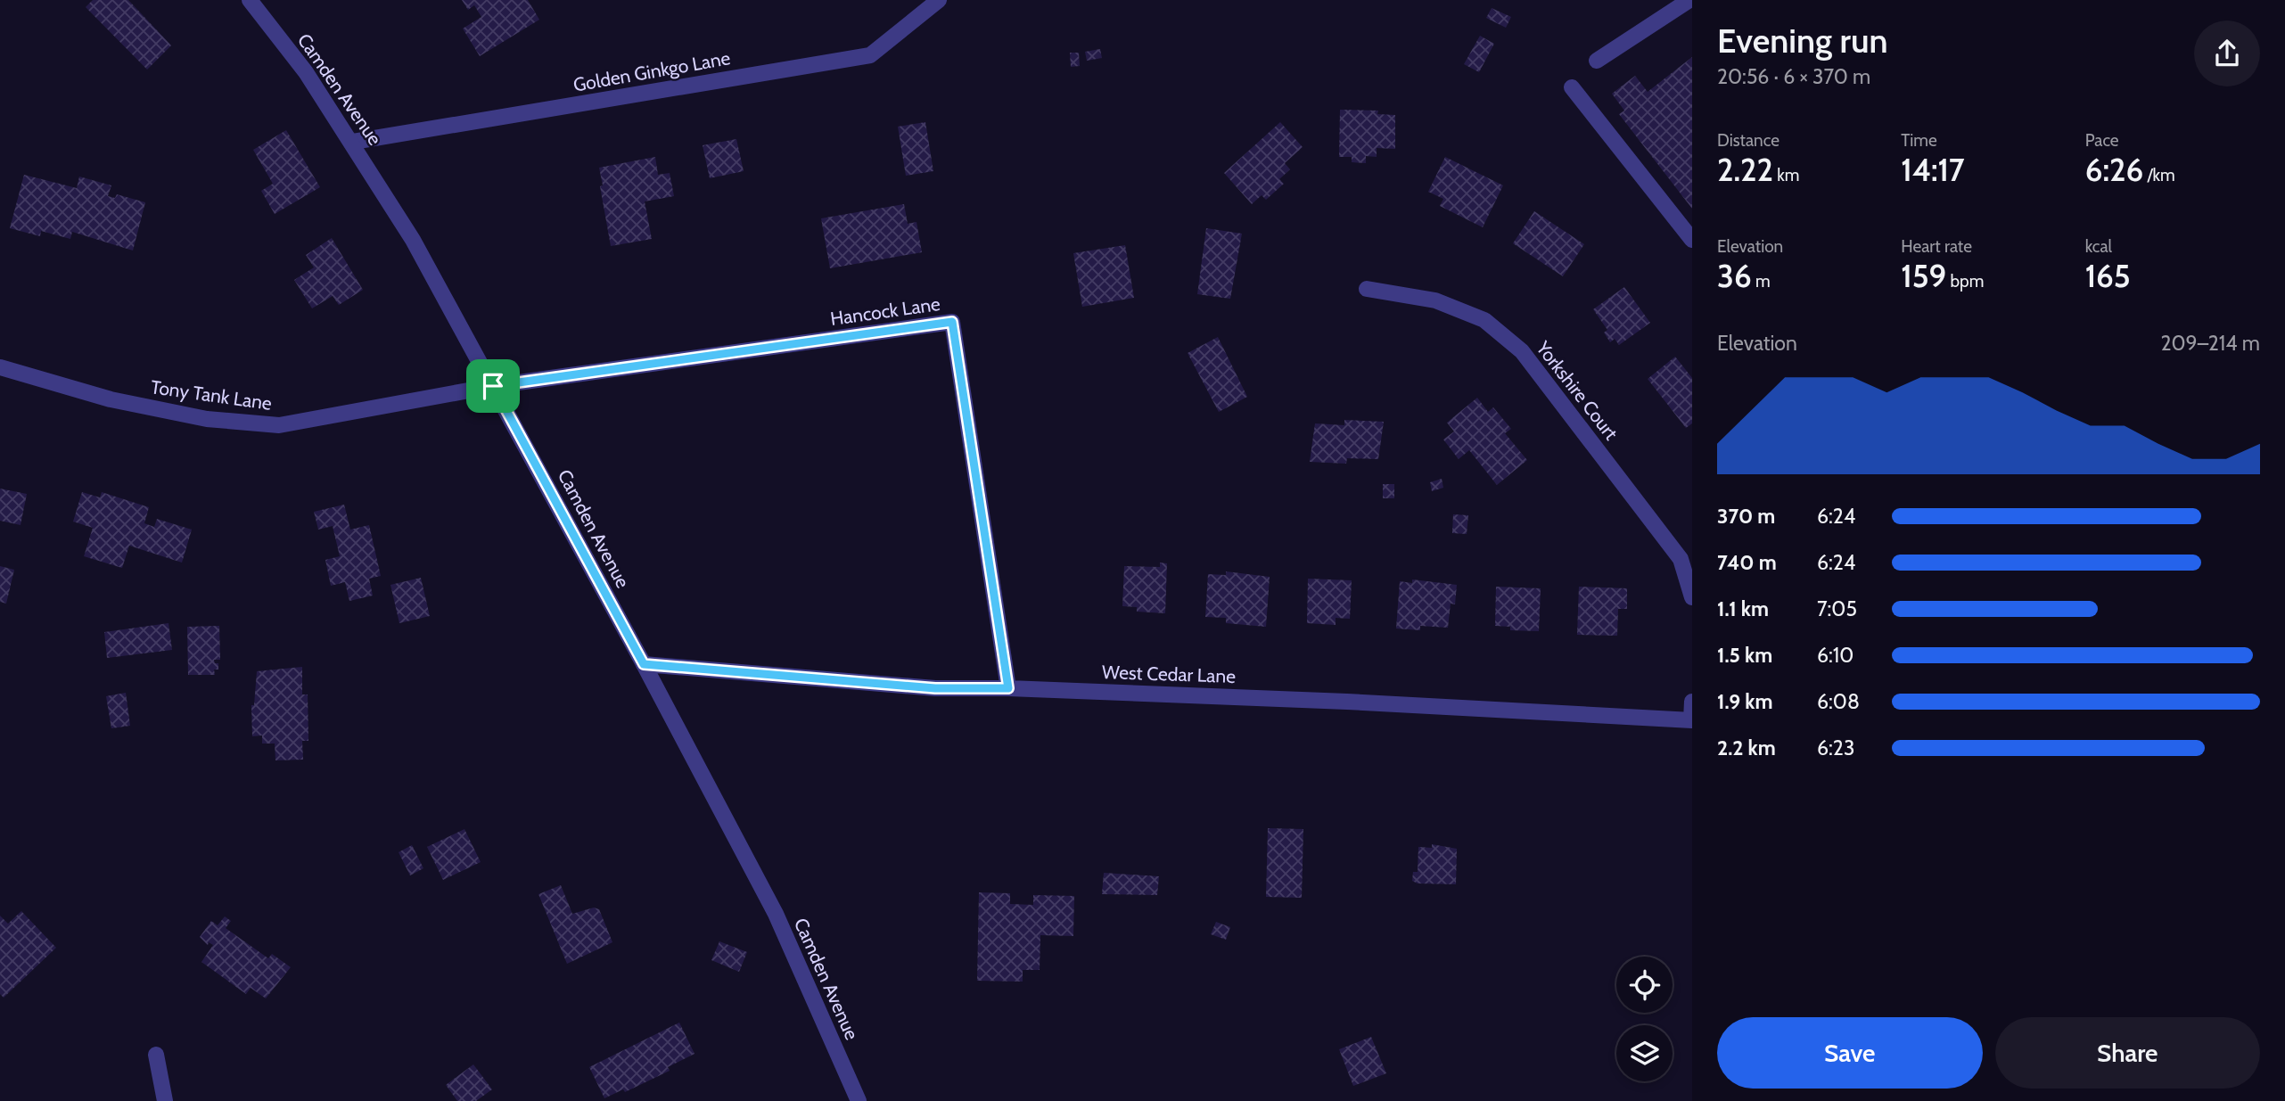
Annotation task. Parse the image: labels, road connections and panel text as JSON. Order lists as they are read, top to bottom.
{
  "streets": {
    "street": [
      "Golden Ginkgo Lane",
      "Camden Avenue",
      "Hancock Lane",
      "Yorkshire Court",
      "Tony Tank Lane",
      "West Cedar Lane"
    ]
  },
  "crossings": [
    ["Golden Ginkgo Lane", "Camden Avenue"],
    ["Camden Avenue", "Hancock Lane"],
    ["Camden Avenue", "Tony Tank Lane"],
    ["Camden Avenue", "West Cedar Lane"],
    ["Hancock Lane", "Tony Tank Lane"],
    ["Hancock Lane", "West Cedar Lane"]
  ],
  "page": {
    "heading": ["Evening run", "20:56 · 6 × 370 m"],
    "stats": [
      ["Distance", "2.22 km"],
      ["Time", "14:17"],
      ["Pace", "6:26 /km"],
      ["Elevation", "36 m"],
      ["Heart rate", "159 bpm"],
      ["kcal", "165"]
    ],
    "chart": ["Elevation", "209–214 m"],
    "list": [
      {
        "name": "370 m",
        "note": "6:24"
      },
      {
        "name": "740 m",
        "note": "6:24"
      },
      {
        "name": "1.1 km",
        "note": "7:05"
      },
      {
        "name": "1.5 km",
        "note": "6:10"
      },
      {
        "name": "1.9 km",
        "note": "6:08"
      },
      {
        "name": "2.2 km",
        "note": "6:23"
      }
    ],
    "buttons": ["Save", "Share"]
  }
}
